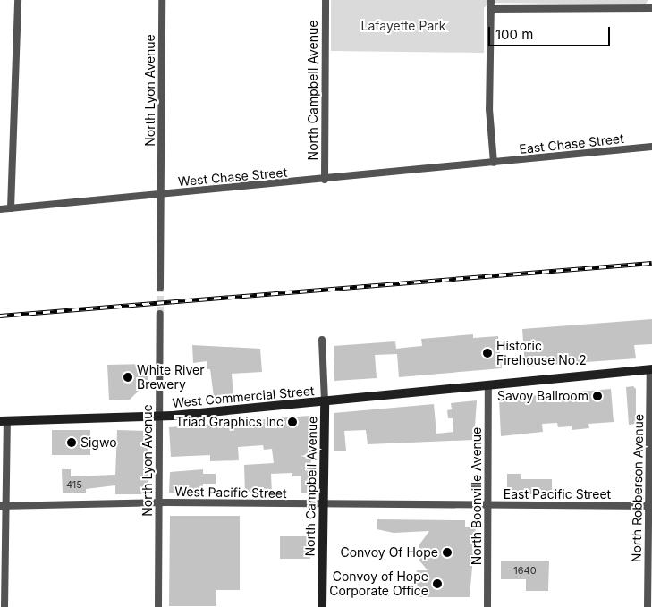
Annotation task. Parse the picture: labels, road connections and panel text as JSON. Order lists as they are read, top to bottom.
{
  "streets": {
    "street": [
      "North Lyon Avenue",
      "North Campbell Avenue",
      "East Chase Street",
      "West Chase Street",
      "West Commercial Street",
      "North Robberson Avenue",
      "West Pacific Street",
      "East Pacific Street",
      "North Boonville Avenue"
    ]
  },
  "crossings": [
    ["North Lyon Avenue", "West Chase Street"],
    ["North Lyon Avenue", "West Commercial Street"],
    ["North Lyon Avenue", "West Pacific Street"],
    ["North Campbell Avenue", "West Chase Street"],
    ["North Campbell Avenue", "West Commercial Street"],
    ["North Campbell Avenue", "West Pacific Street"],
    ["East Chase Street", "West Chase Street"],
    ["West Commercial Street", "North Robberson Avenue"],
    ["West Commercial Street", "North Boonville Avenue"],
    ["North Robberson Avenue", "East Pacific Street"],
    ["West Pacific Street", "East Pacific Street"],
    ["West Pacific Street", "North Boonville Avenue"],
    ["East Pacific Street", "North Boonville Avenue"]
  ],
  "parks": ["Lafayette Park"],
  "places": [
    "Historic Firehouse No.2",
    "White River Brewery",
    "Savoy Ballroom",
    "Triad Graphics Inc",
    "Sigwo",
    "Convoy Of Hope",
    "Convoy of Hope Corporate Office"
  ],
  "house_numbers": ["415", "1640"],
  "scale_bar": "100 m"
}
